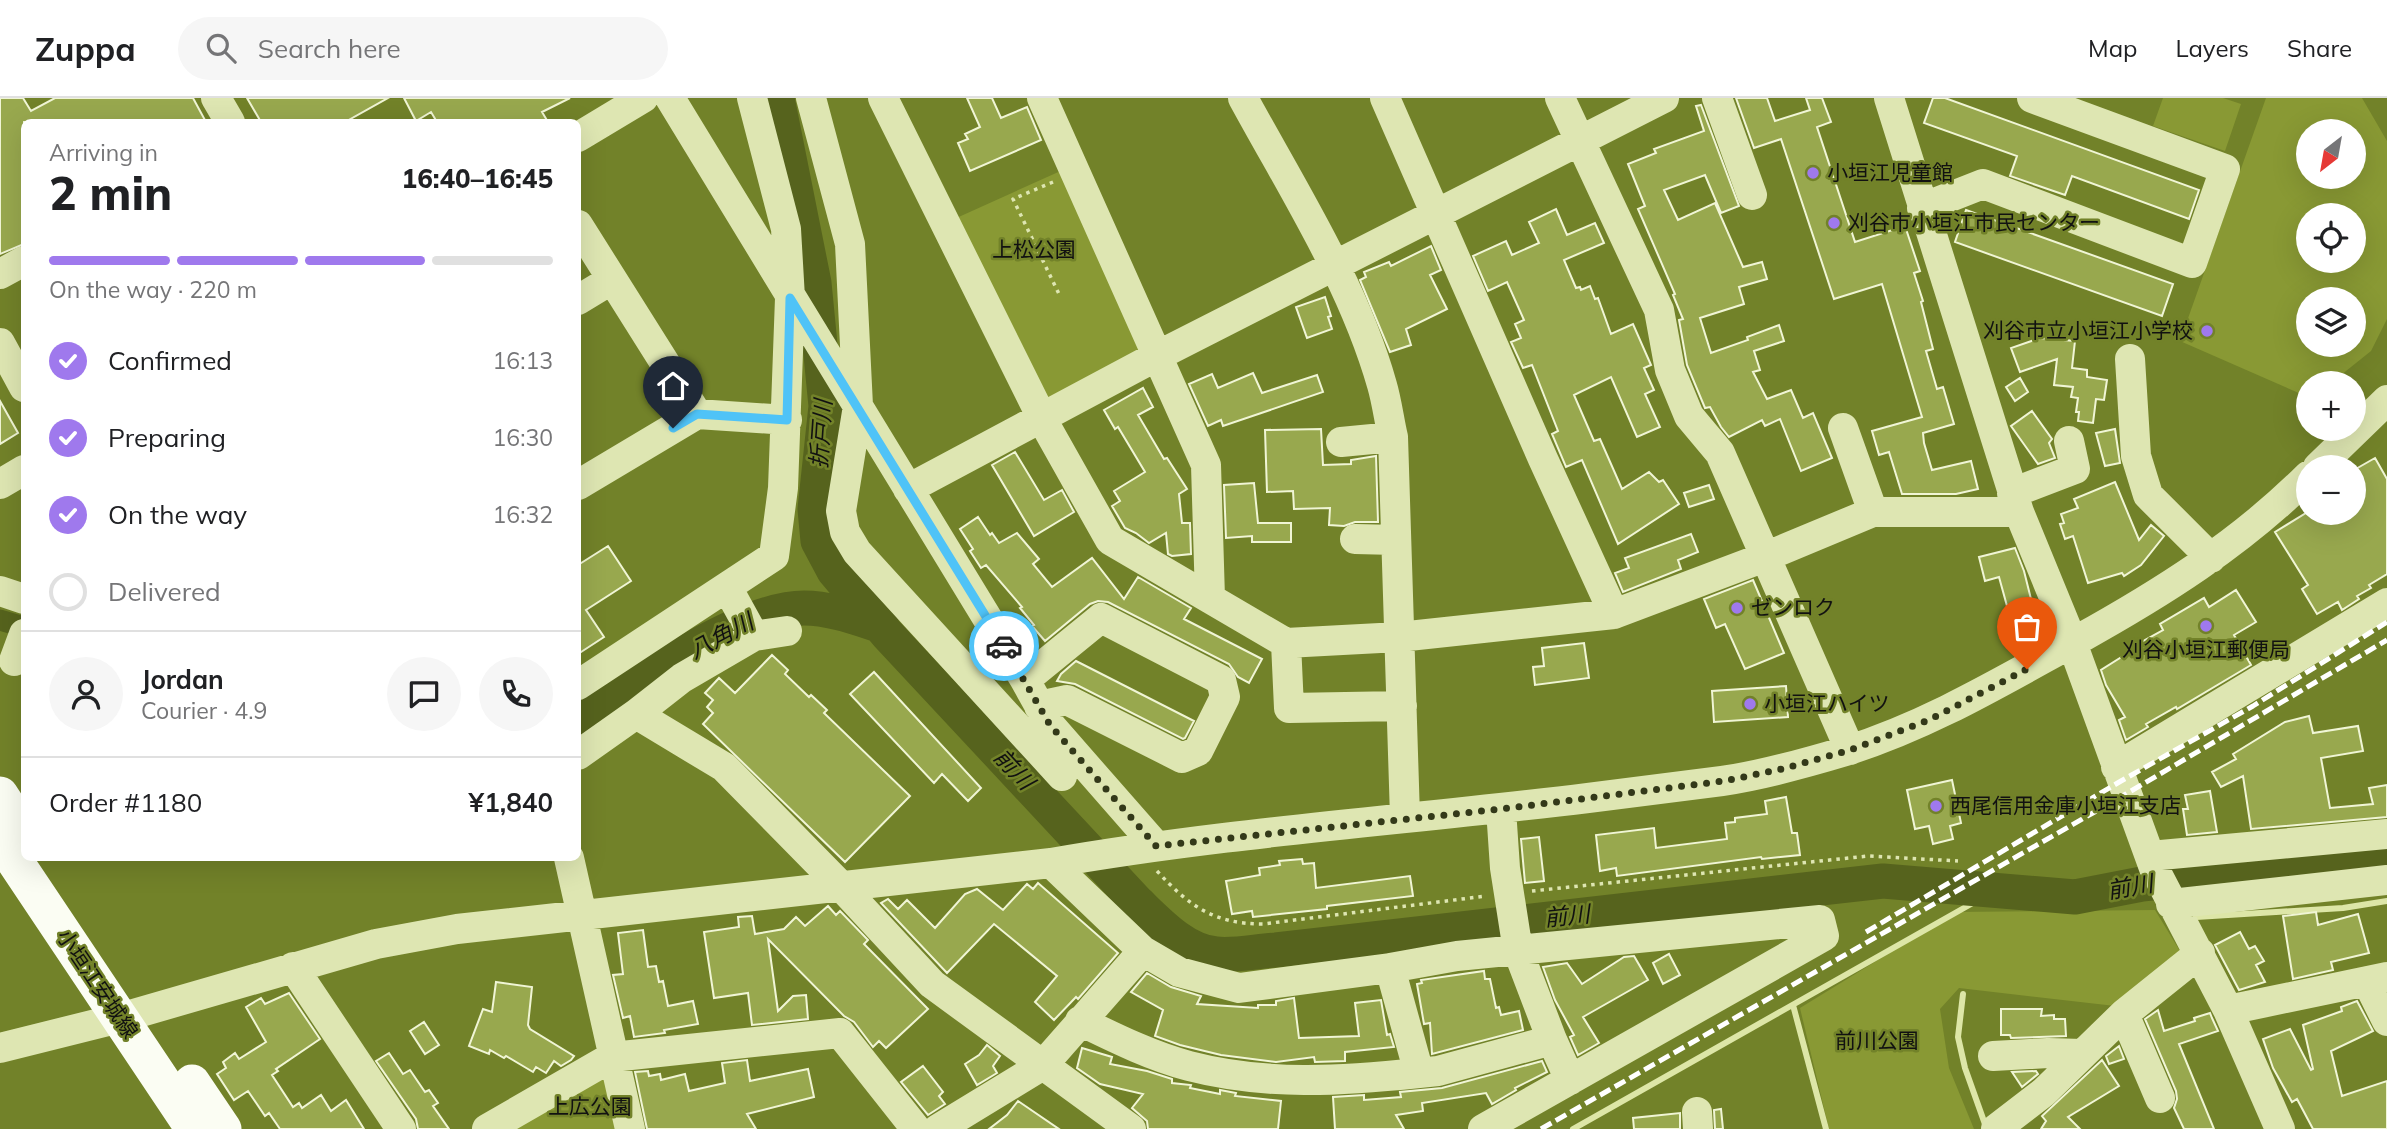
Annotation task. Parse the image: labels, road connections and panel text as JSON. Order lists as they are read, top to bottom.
{
  "streets": {
    "main road": ["小垣江安城線"]
  },
  "water": ["折戸川", "八角川", "前川"],
  "parks": ["上松公園", "前川公園", "上広公園"],
  "places": [
    "小垣江児童館",
    "刈谷市小垣江市民センター",
    "刈谷市立小垣江小学校",
    "ゼンロク",
    "刈谷小垣江郵便局",
    "小垣江ハイツ",
    "西尾信用金庫小垣江支店"
  ],
  "north": "bottom left",
  "page": {
    "header": "Zuppa",
    "search": "Search here",
    "nav": ["Map", "Layers", "Share"],
    "map_buttons": ["+", "−"],
    "heading": ["2 min", "Arriving in", "16:40–16:45"],
    "panel": [
      "Jordan",
      "Courier · 4.9",
      "Order #1180",
      "¥1,840"
    ],
    "bar": "On the way · 220 m",
    "list": [
      ["Confirmed", "16:13"],
      ["Preparing", "16:30"],
      ["On the way", "16:32"],
      "Delivered"
    ]
  }
}
